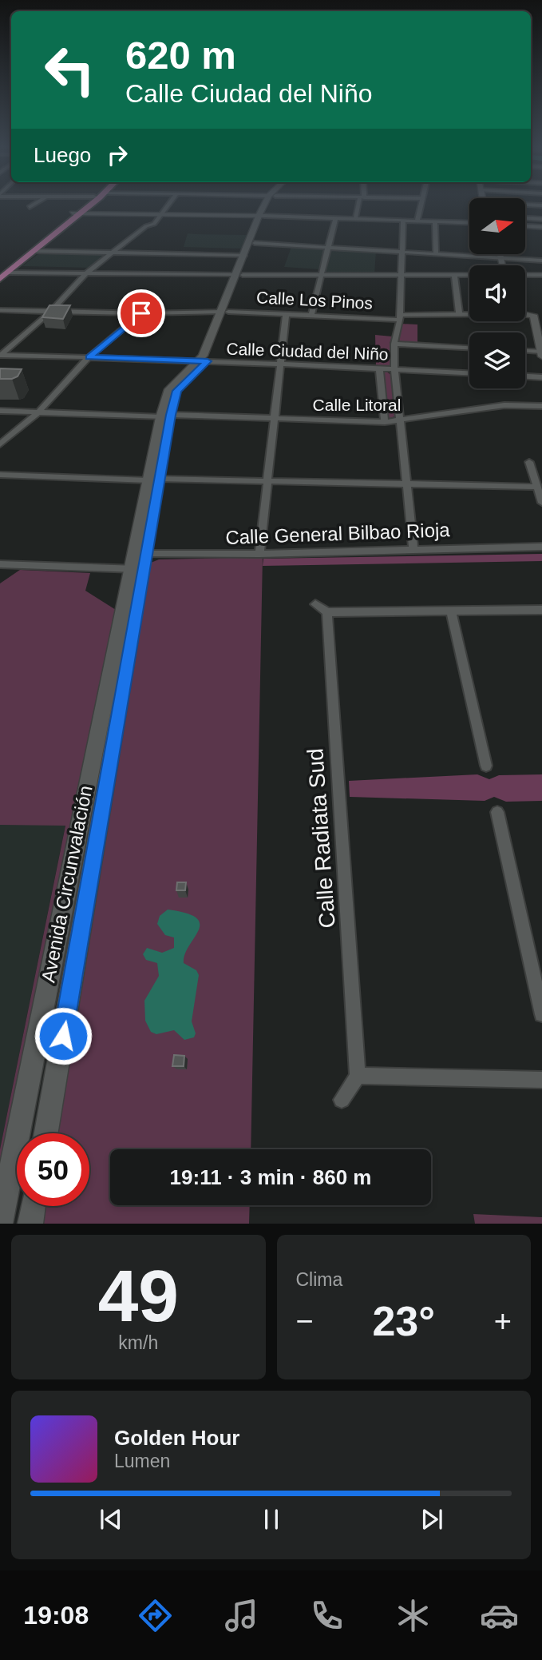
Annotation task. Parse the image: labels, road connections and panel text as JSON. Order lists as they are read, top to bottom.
{
  "streets": {
    "main road": ["Avenida Circunvalación"],
    "street": [
      "Calle Los Pinos",
      "Calle Ciudad del Niño",
      "Calle Litoral",
      "Calle General Bilbao Rioja",
      "Calle Radiata Sud"
    ]
  },
  "crossings": [
    ["Calle Los Pinos", "Avenida Circunvalación"],
    ["Calle Ciudad del Niño", "Avenida Circunvalación"],
    ["Calle Litoral", "Avenida Circunvalación"],
    ["Calle General Bilbao Rioja", "Avenida Circunvalación"]
  ],
  "north": "right",
  "page": {
    "turn": ["620 m", "Calle Ciudad del Niño"],
    "then": "Luego",
    "limit": "50",
    "trip": "19:11 · 3 min · 860 m",
    "tile": [
      ["49", "km/h"],
      "Clima"
    ],
    "heat": ["−", "23°", "+"],
    "song": ["Golden Hour", "Lumen"],
    "tabs": "19:08"
  }
}
